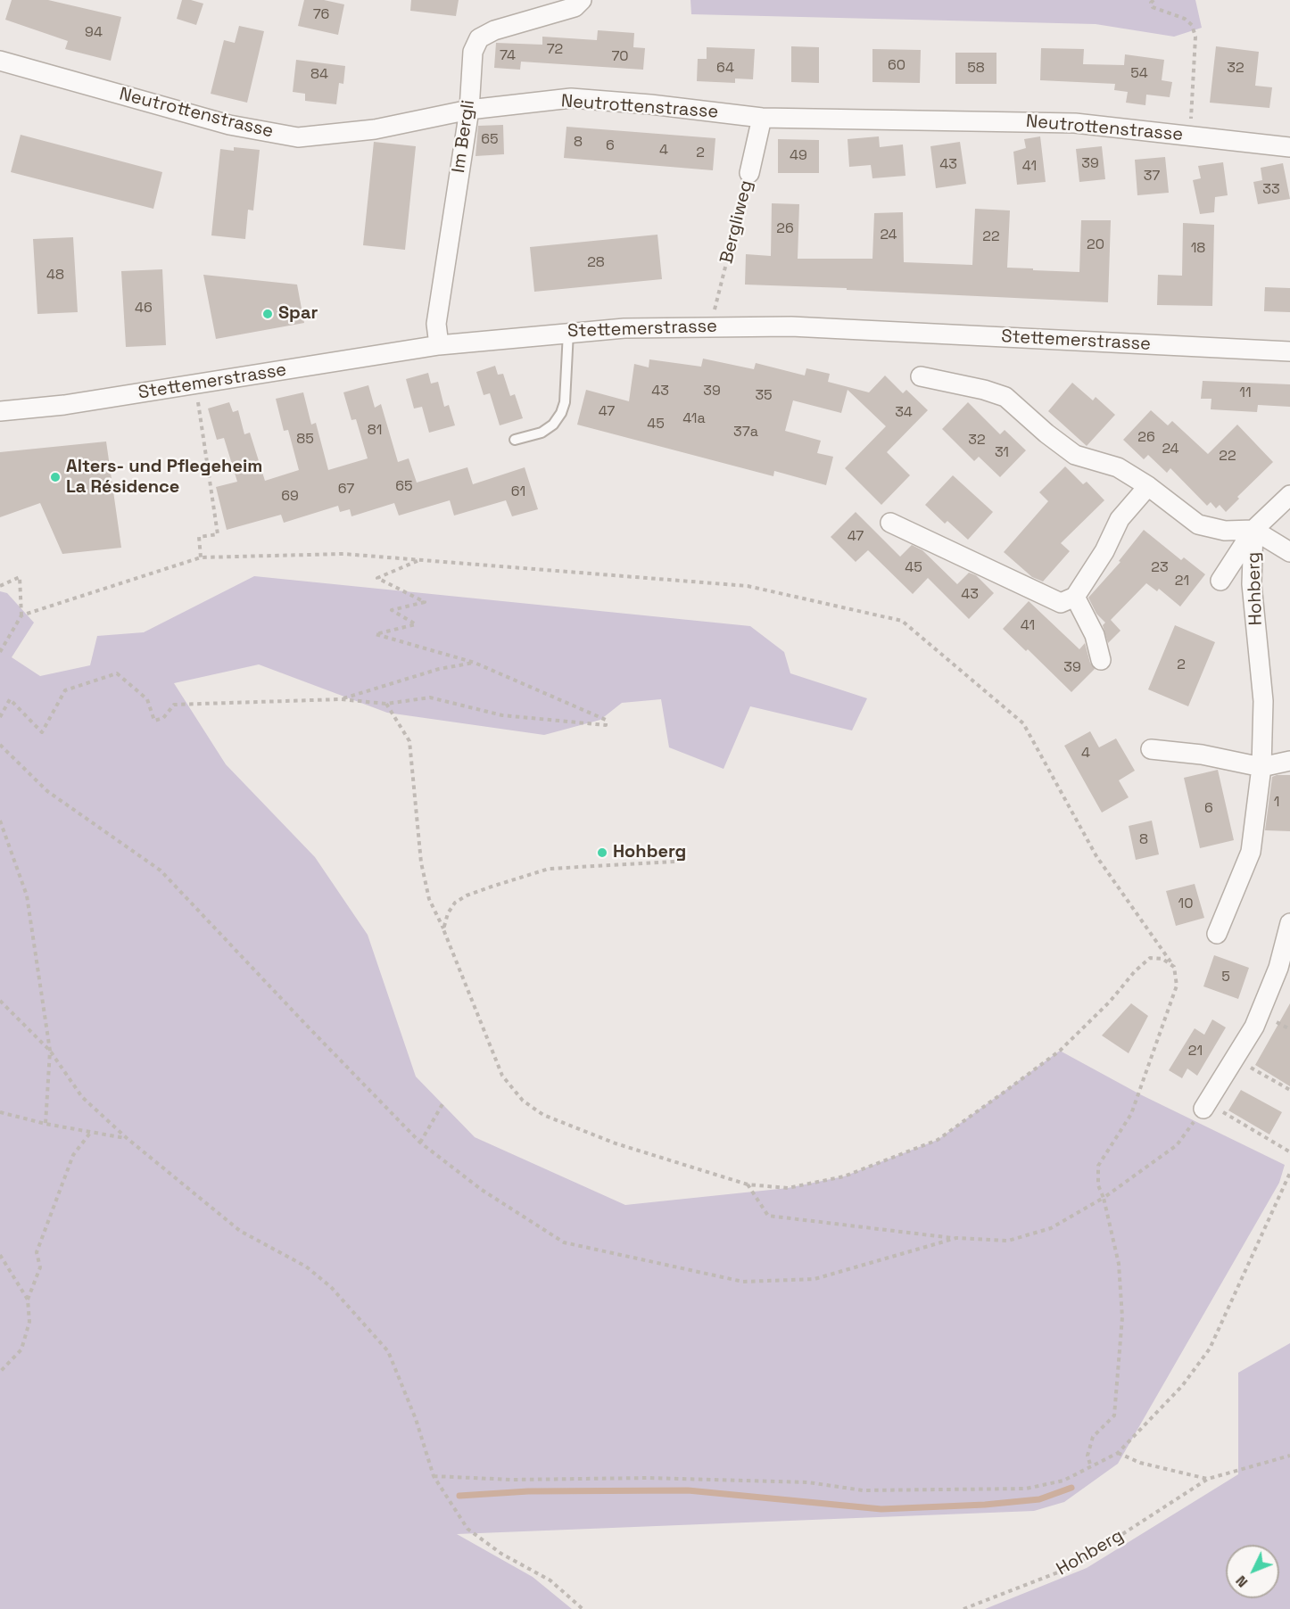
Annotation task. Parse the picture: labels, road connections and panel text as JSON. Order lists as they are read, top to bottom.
{
  "streets": {
    "street": [
      "Neutrottenstrasse",
      "Im Bergli",
      "Bergliweg",
      "Stettemerstrasse",
      "Hohberg"
    ]
  },
  "crossings": [
    ["Neutrottenstrasse", "Im Bergli"],
    ["Neutrottenstrasse", "Bergliweg"],
    ["Im Bergli", "Stettemerstrasse"],
    ["Bergliweg", "Stettemerstrasse"]
  ],
  "places": ["Spar", "Alters- und Pflegeheim La Résidence", "Hohberg"],
  "house_numbers": [
    "76",
    "94",
    "72",
    "74",
    "70",
    "60",
    "64",
    "58",
    "32",
    "54",
    "84",
    "65",
    "8",
    "6",
    "4",
    "2",
    "49",
    "39",
    "43",
    "41",
    "37",
    "33",
    "26",
    "24",
    "22",
    "20",
    "18",
    "28",
    "48",
    "46",
    "43",
    "39",
    "11",
    "35",
    "47",
    "34",
    "41a",
    "45",
    "81",
    "37a",
    "26",
    "85",
    "32",
    "24",
    "31",
    "22",
    "65",
    "67",
    "61",
    "69",
    "47",
    "45",
    "23",
    "21",
    "43",
    "41",
    "2",
    "39",
    "4",
    "1",
    "6",
    "8",
    "10",
    "5",
    "21"
  ],
  "north": "bottom left"
}
